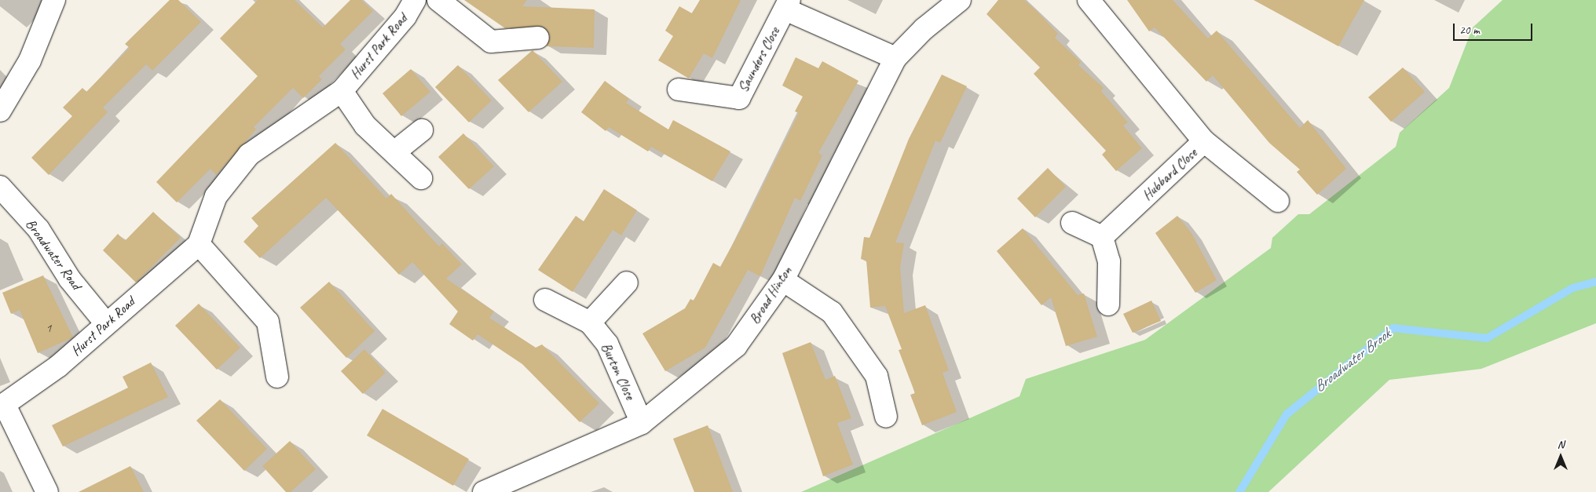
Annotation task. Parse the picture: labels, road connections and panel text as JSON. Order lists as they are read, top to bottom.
{
  "streets": {
    "street": [
      "Hurst Park Road",
      "Saunders Close",
      "Hubbard Close",
      "Broadwater Road",
      "Broad Hinton",
      "Burton Close"
    ]
  },
  "crossings": [
    ["Hurst Park Road", "Broadwater Road"],
    ["Saunders Close", "Broad Hinton"],
    ["Broad Hinton", "Burton Close"]
  ],
  "water": ["Broadwater Brook"],
  "house_numbers": ["1"],
  "scale_bar": "20 m",
  "north": "top"
}
